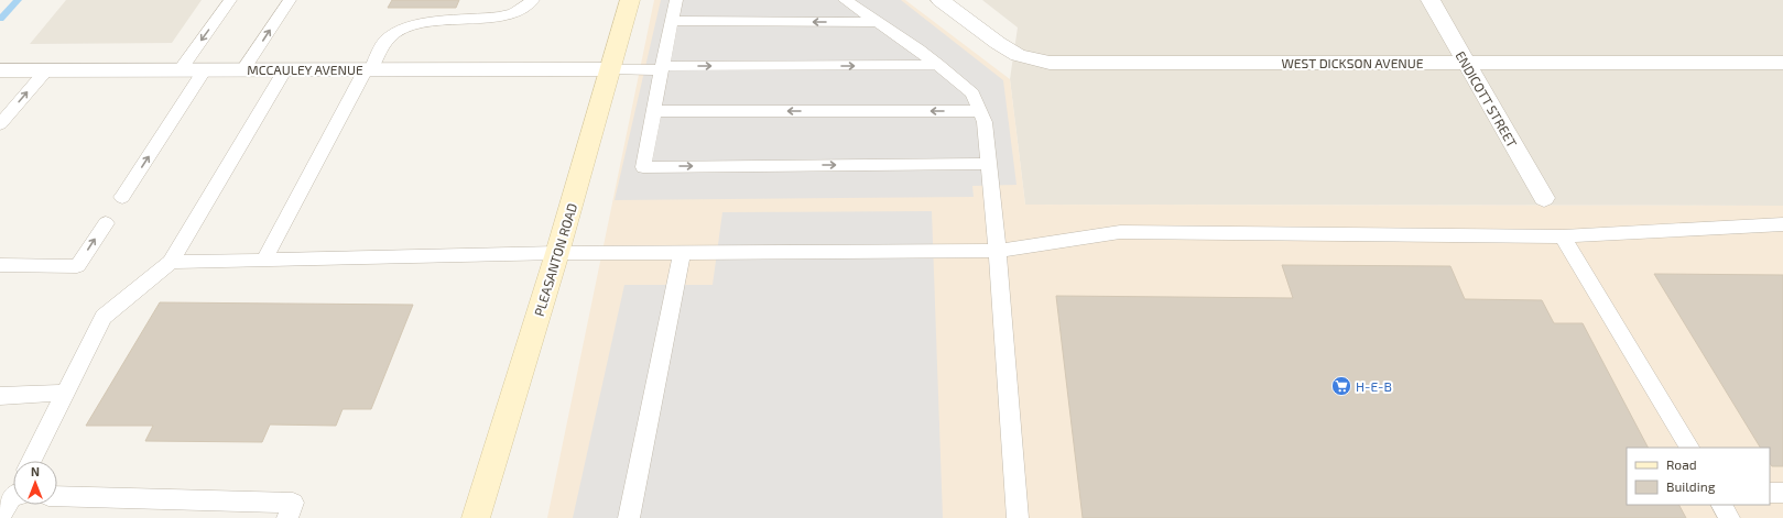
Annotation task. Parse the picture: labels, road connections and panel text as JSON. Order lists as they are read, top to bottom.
{
  "streets": {
    "main road": ["PLEASANTON ROAD"],
    "street": ["WEST DICKSON AVENUE", "MCCAULEY AVENUE", "ENDICOTT STREET"]
  },
  "crossings": [
    ["WEST DICKSON AVENUE", "ENDICOTT STREET"],
    ["MCCAULEY AVENUE", "PLEASANTON ROAD"]
  ],
  "places": {
    "supermarket": ["H-E-B"]
  },
  "legend": ["Road", "Building"],
  "north": "top"
}
